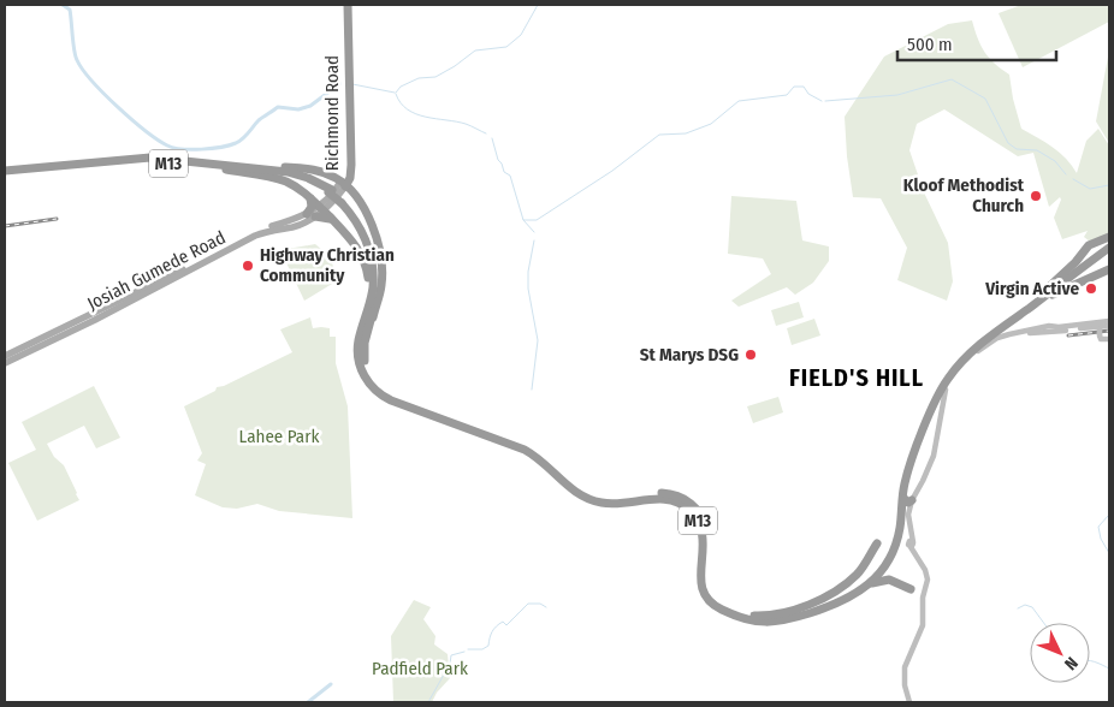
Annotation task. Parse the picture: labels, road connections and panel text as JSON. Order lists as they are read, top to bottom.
{
  "streets": {
    "highway": ["Richmond Road", "M13"],
    "main road": ["Josiah Gumede Road"]
  },
  "crossings": [
    ["Richmond Road", "Josiah Gumede Road"]
  ],
  "districts": ["FIELD'S HILL"],
  "parks": ["Lahee Park", "Padfield Park"],
  "places": [
    "Kloof Methodist Church",
    "Highway Christian Community",
    "Virgin Active",
    "St Marys DSG"
  ],
  "scale_bar": "500 m",
  "north": "bottom right"
}
